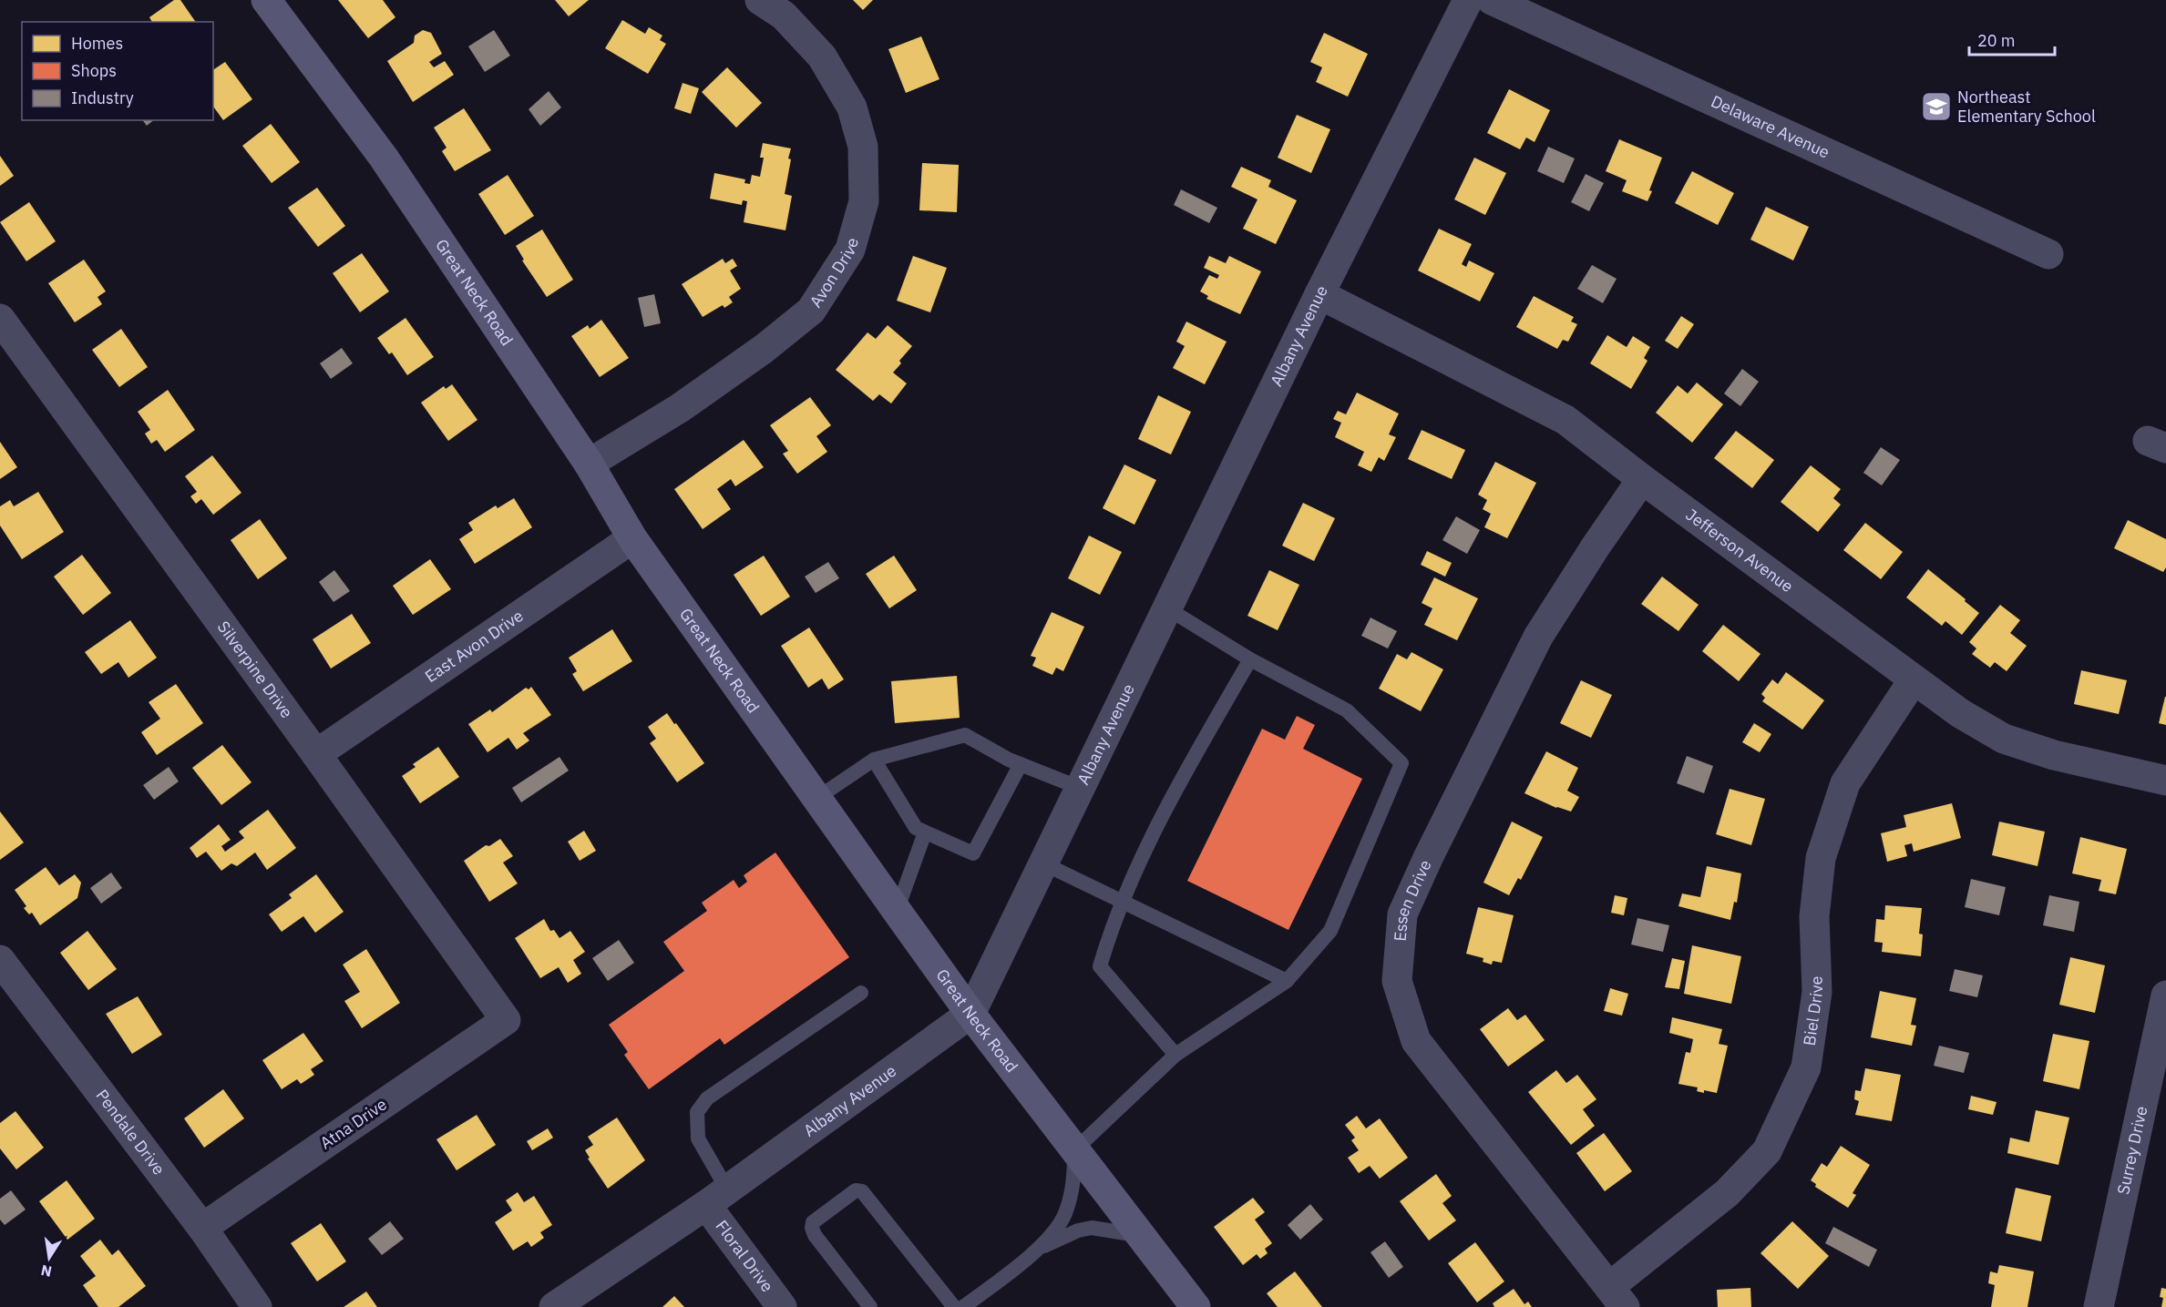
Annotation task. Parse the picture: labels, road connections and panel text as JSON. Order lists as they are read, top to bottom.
{
  "streets": {
    "main road": ["Great Neck Road"],
    "street": [
      "Delaware Avenue",
      "Avon Drive",
      "Albany Avenue",
      "Jefferson Avenue",
      "East Avon Drive",
      "Silverpine Drive",
      "Essen Drive",
      "Biel Drive",
      "Atna Drive",
      "Pendale Drive",
      "Surrey Drive",
      "Floral Drive"
    ]
  },
  "crossings": [
    ["Avon Drive", "Great Neck Road"],
    ["Great Neck Road", "Albany Avenue"],
    ["Great Neck Road", "East Avon Drive"],
    ["Albany Avenue", "Jefferson Avenue"],
    ["Albany Avenue", "Floral Drive"],
    ["Jefferson Avenue", "Essen Drive"],
    ["Jefferson Avenue", "Biel Drive"],
    ["East Avon Drive", "Silverpine Drive"],
    ["Silverpine Drive", "Atna Drive"],
    ["Essen Drive", "Biel Drive"],
    ["Atna Drive", "Pendale Drive"]
  ],
  "places": {
    "school or university": ["Northeast Elementary School"]
  },
  "legend": ["Homes", "Shops", "Industry"],
  "scale_bar": "20 m",
  "north": "bottom"
}
